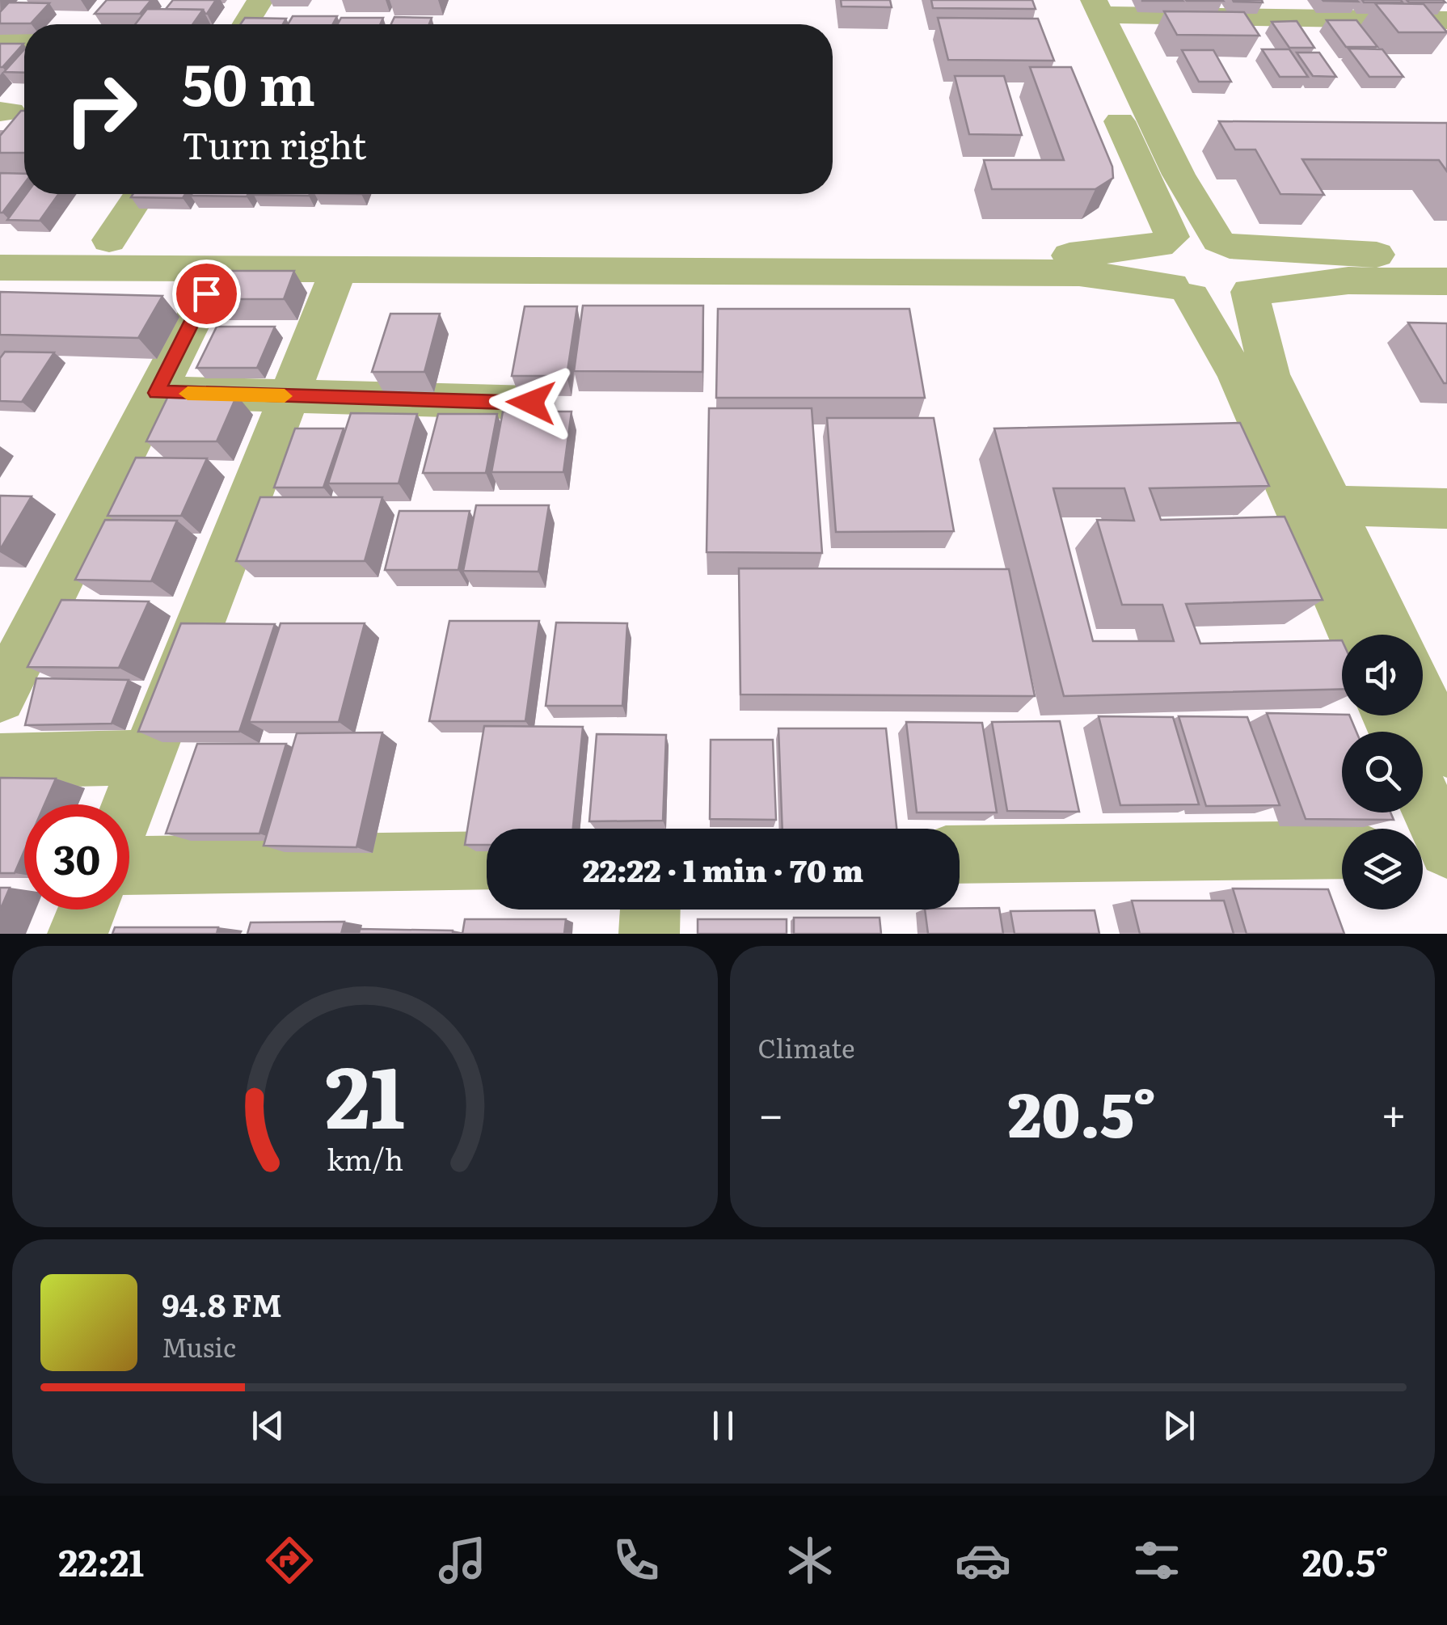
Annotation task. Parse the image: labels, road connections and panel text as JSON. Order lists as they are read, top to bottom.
{
  "page": {
    "turn": ["50 m", "Turn right"],
    "limit": "30",
    "trip": "22:22 · 1 min · 70 m",
    "tile": "Climate",
    "heat": ["−", "20.5°", "+"],
    "song": ["94.8 FM", "Music"],
    "tabs": ["22:21", "20.5°"],
    "gauge": ["21", "km/h"]
  }
}
